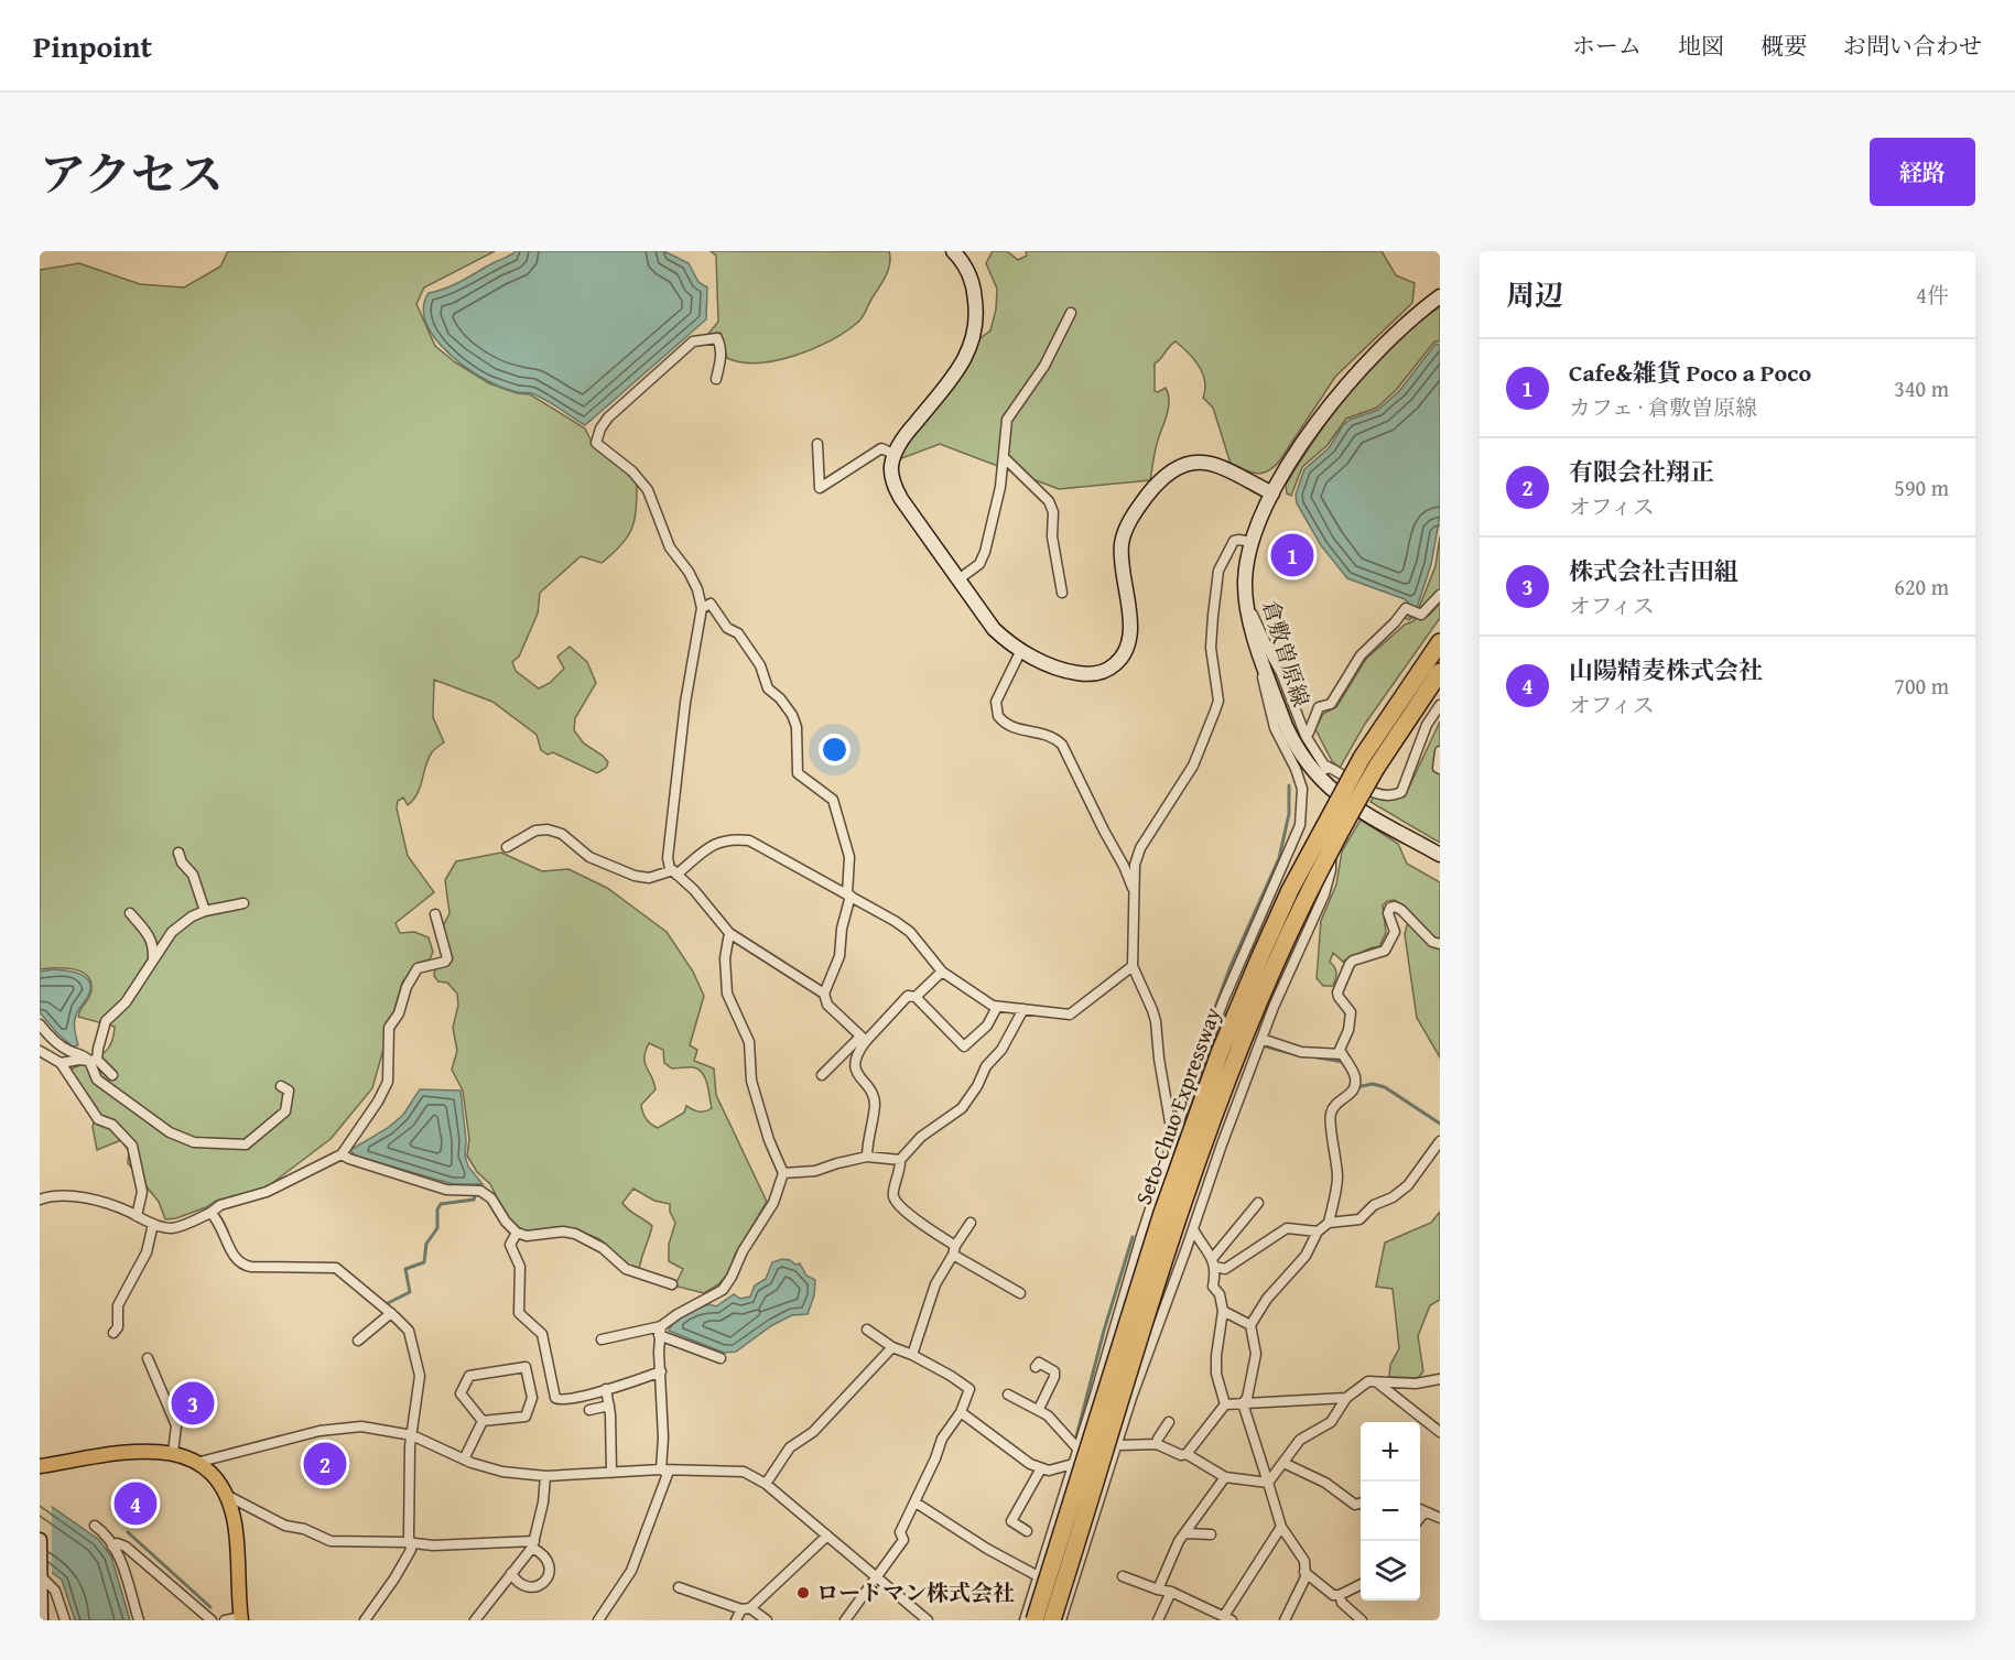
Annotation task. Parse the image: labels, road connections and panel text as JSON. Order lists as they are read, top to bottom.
{
  "streets": {
    "highway": ["Seto-Chuo Expressway"],
    "street": ["倉敷曽原線"]
  },
  "places": ["ロードマン株式会社"],
  "page": {
    "header": "Pinpoint",
    "nav": [
      "ホーム",
      "地図",
      "概要",
      "お問い合わせ"
    ],
    "title": "アクセス",
    "buttons": "経路",
    "heading": ["周辺", "4件"],
    "list": [
      {
        "mark": "1",
        "name": "Cafe&雑貨 Poco a Poco",
        "note": "カフェ · 倉敷曽原線",
        "value": "340 m"
      },
      {
        "mark": "2",
        "name": "有限会社翔正",
        "note": "オフィス",
        "value": "590 m"
      },
      {
        "mark": "3",
        "name": "株式会社吉田組",
        "note": "オフィス",
        "value": "620 m"
      },
      {
        "mark": "4",
        "name": "山陽精麦株式会社",
        "note": "オフィス",
        "value": "700 m"
      }
    ],
    "pins": [
      "1",
      "3",
      "2",
      "4"
    ],
    "map_buttons": ["+", "−"]
  }
}
